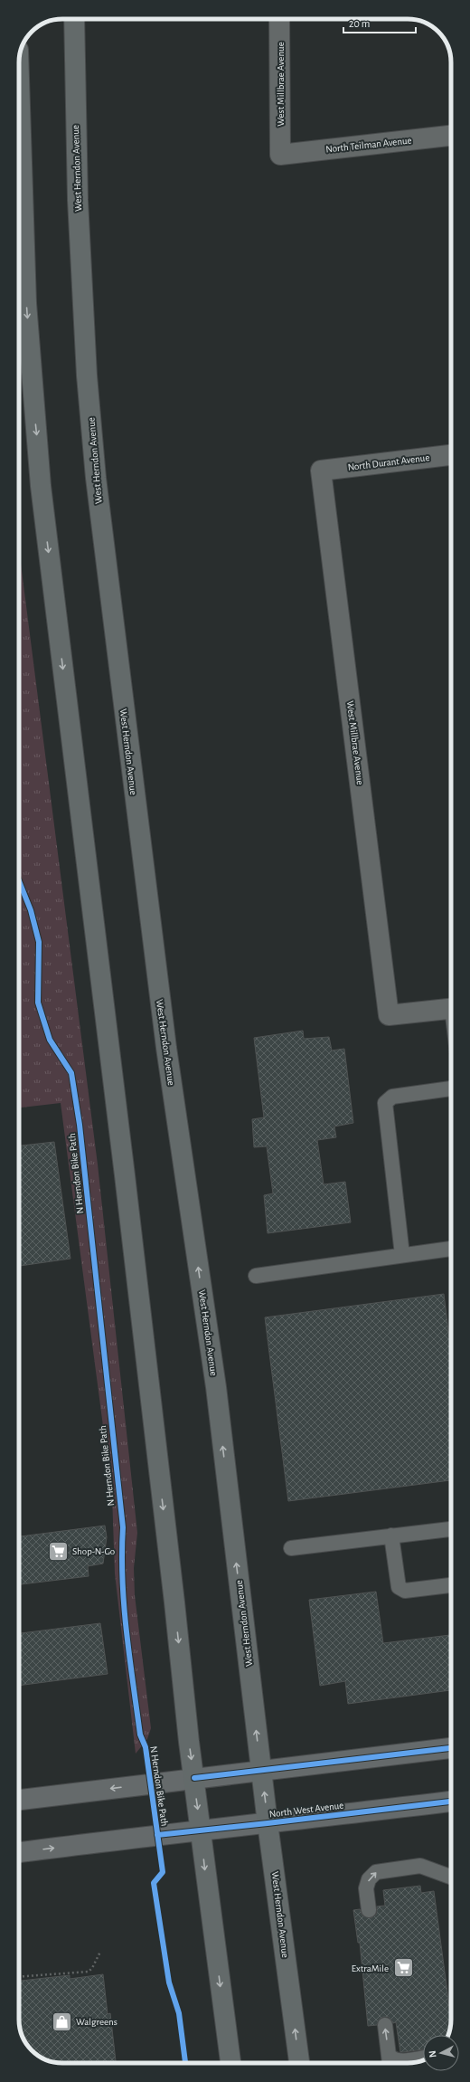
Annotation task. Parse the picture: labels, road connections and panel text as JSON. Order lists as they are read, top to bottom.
{
  "streets": {
    "main road": ["West Herndon Avenue", "North West Avenue"],
    "street": ["West Millbrae Avenue", "North Teilman Avenue", "North Durant Avenue"],
    "cycle path": ["N Herndon Bike Path"]
  },
  "crossings": [
    ["West Millbrae Avenue", "North Teilman Avenue"],
    ["West Millbrae Avenue", "North Durant Avenue"],
    ["West Herndon Avenue", "North West Avenue"]
  ],
  "places": {
    "supermarket": ["Shop-N-Go", "ExtraMile"],
    "shop": ["Walgreens"]
  },
  "scale_bar": "20 m",
  "north": "left"
}
